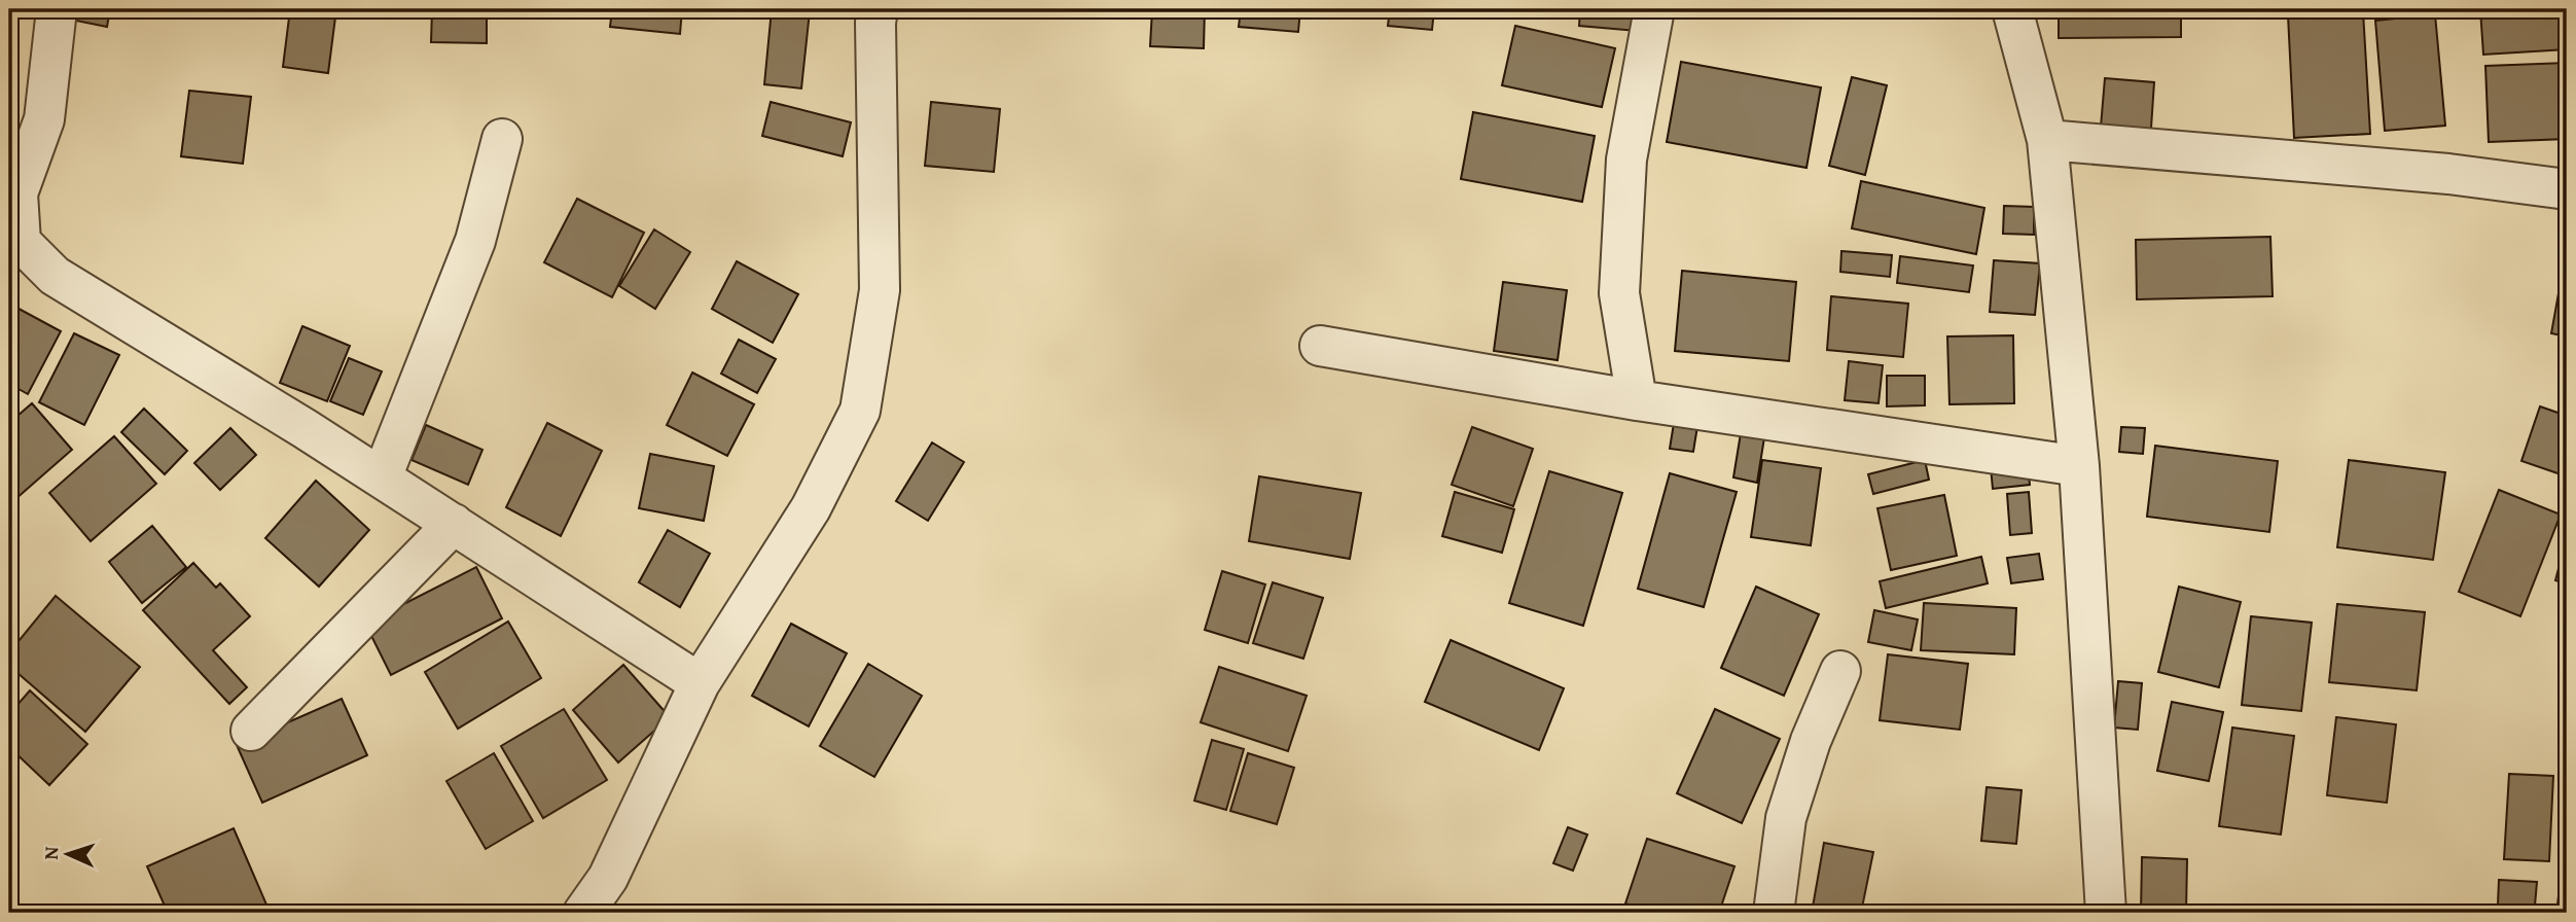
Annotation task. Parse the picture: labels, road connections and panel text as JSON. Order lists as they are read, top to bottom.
{
  "north": "left"
}
